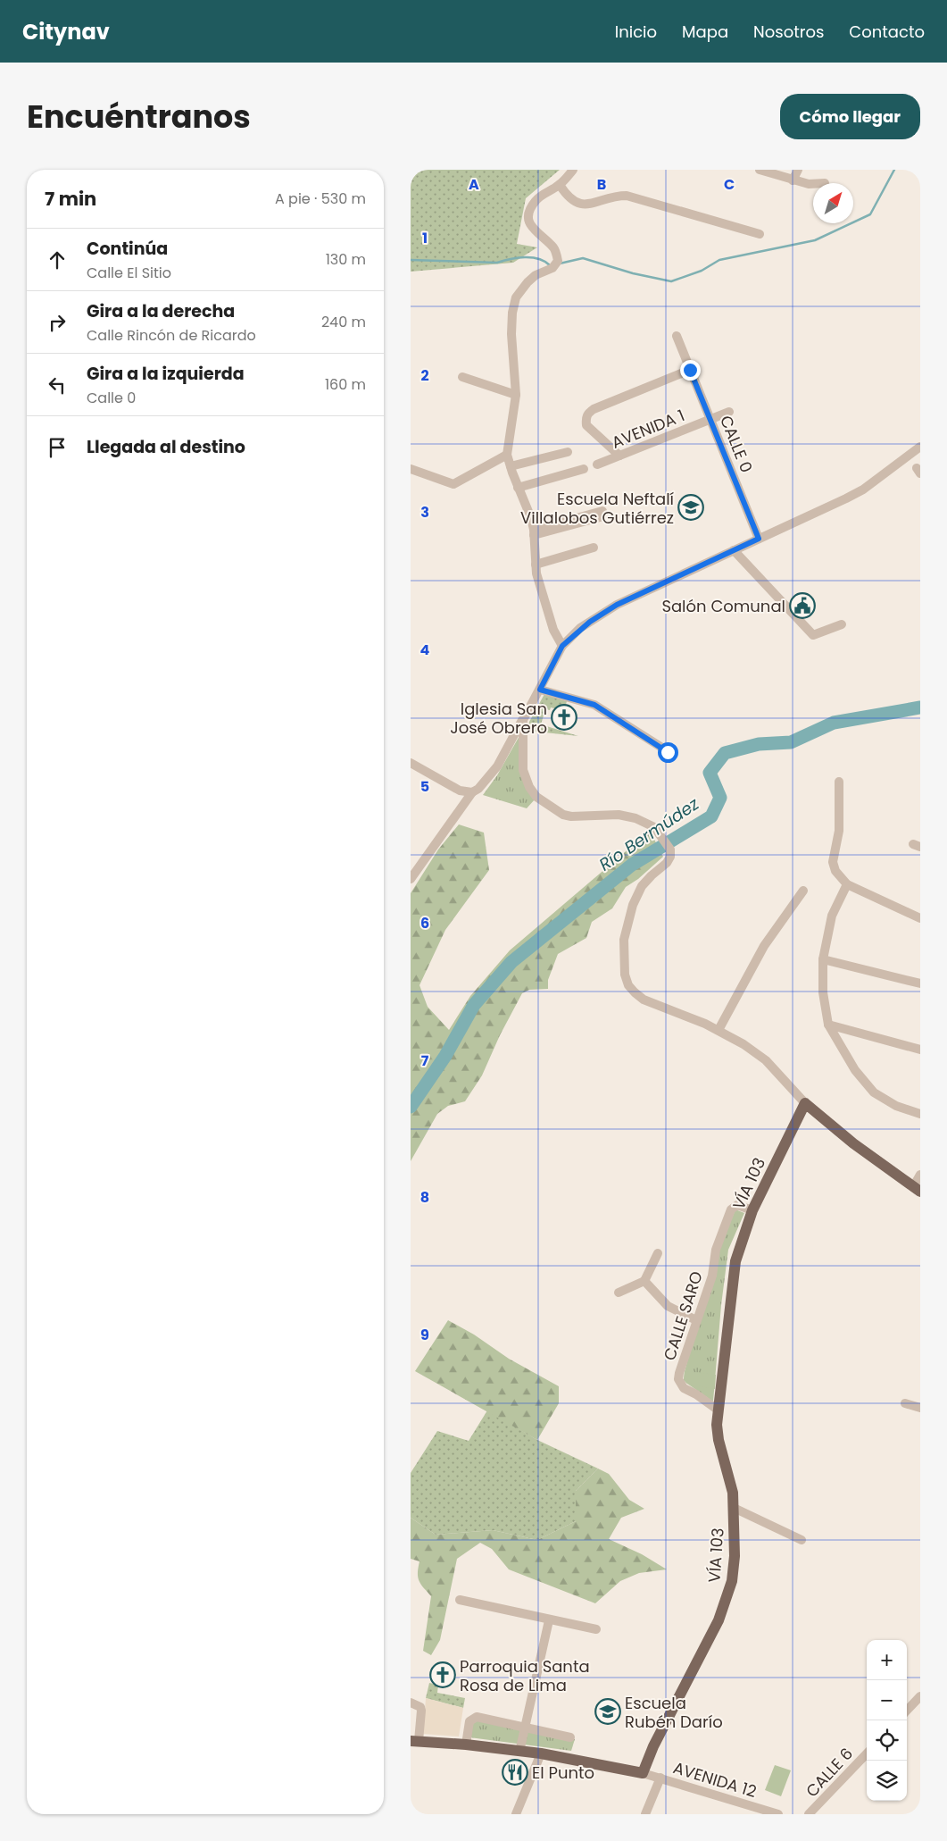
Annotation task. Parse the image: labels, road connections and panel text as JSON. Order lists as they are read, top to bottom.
{
  "streets": {
    "main road": ["VÍA 103"],
    "street": [
      "AVENIDA 1",
      "CALLE 0",
      "CALLE SARO",
      "CALLE 6",
      "AVENIDA 12"
    ]
  },
  "crossings": [
    ["AVENIDA 1", "CALLE 0"],
    ["VÍA 103", "CALLE SARO"],
    ["VÍA 103", "AVENIDA 12"]
  ],
  "water": ["Río Bermúdez"],
  "places": {
    "school or university": ["Escuela Neftalí Villalobos Gutiérrez", "Escuela Rubén Darío"],
    "public building": ["Salón Comunal"],
    "church": ["Iglesia San José Obrero", "Parroquia Santa Rosa de Lima"],
    "restaurant": ["El Punto"]
  },
  "north": "top right",
  "page": {
    "header": "Citynav",
    "nav": [
      "Inicio",
      "Mapa",
      "Nosotros",
      "Contacto"
    ],
    "title": "Encuéntranos",
    "buttons": "Cómo llegar",
    "heading": ["7 min", "A pie · 530 m"],
    "list": [
      ["Continúa", "Calle El Sitio", "130 m"],
      ["Gira a la derecha", "Calle Rincón de Ricardo", "240 m"],
      ["Gira a la izquierda", "Calle 0", "160 m"],
      "Llegada al destino"
    ],
    "map_buttons": ["+", "−"]
  },
  "grid": {
    "columns": ["A", "B", "C"],
    "rows": [
      "1",
      "2",
      "3",
      "4",
      "5",
      "6",
      "7",
      "8",
      "9"
    ]
  }
}
